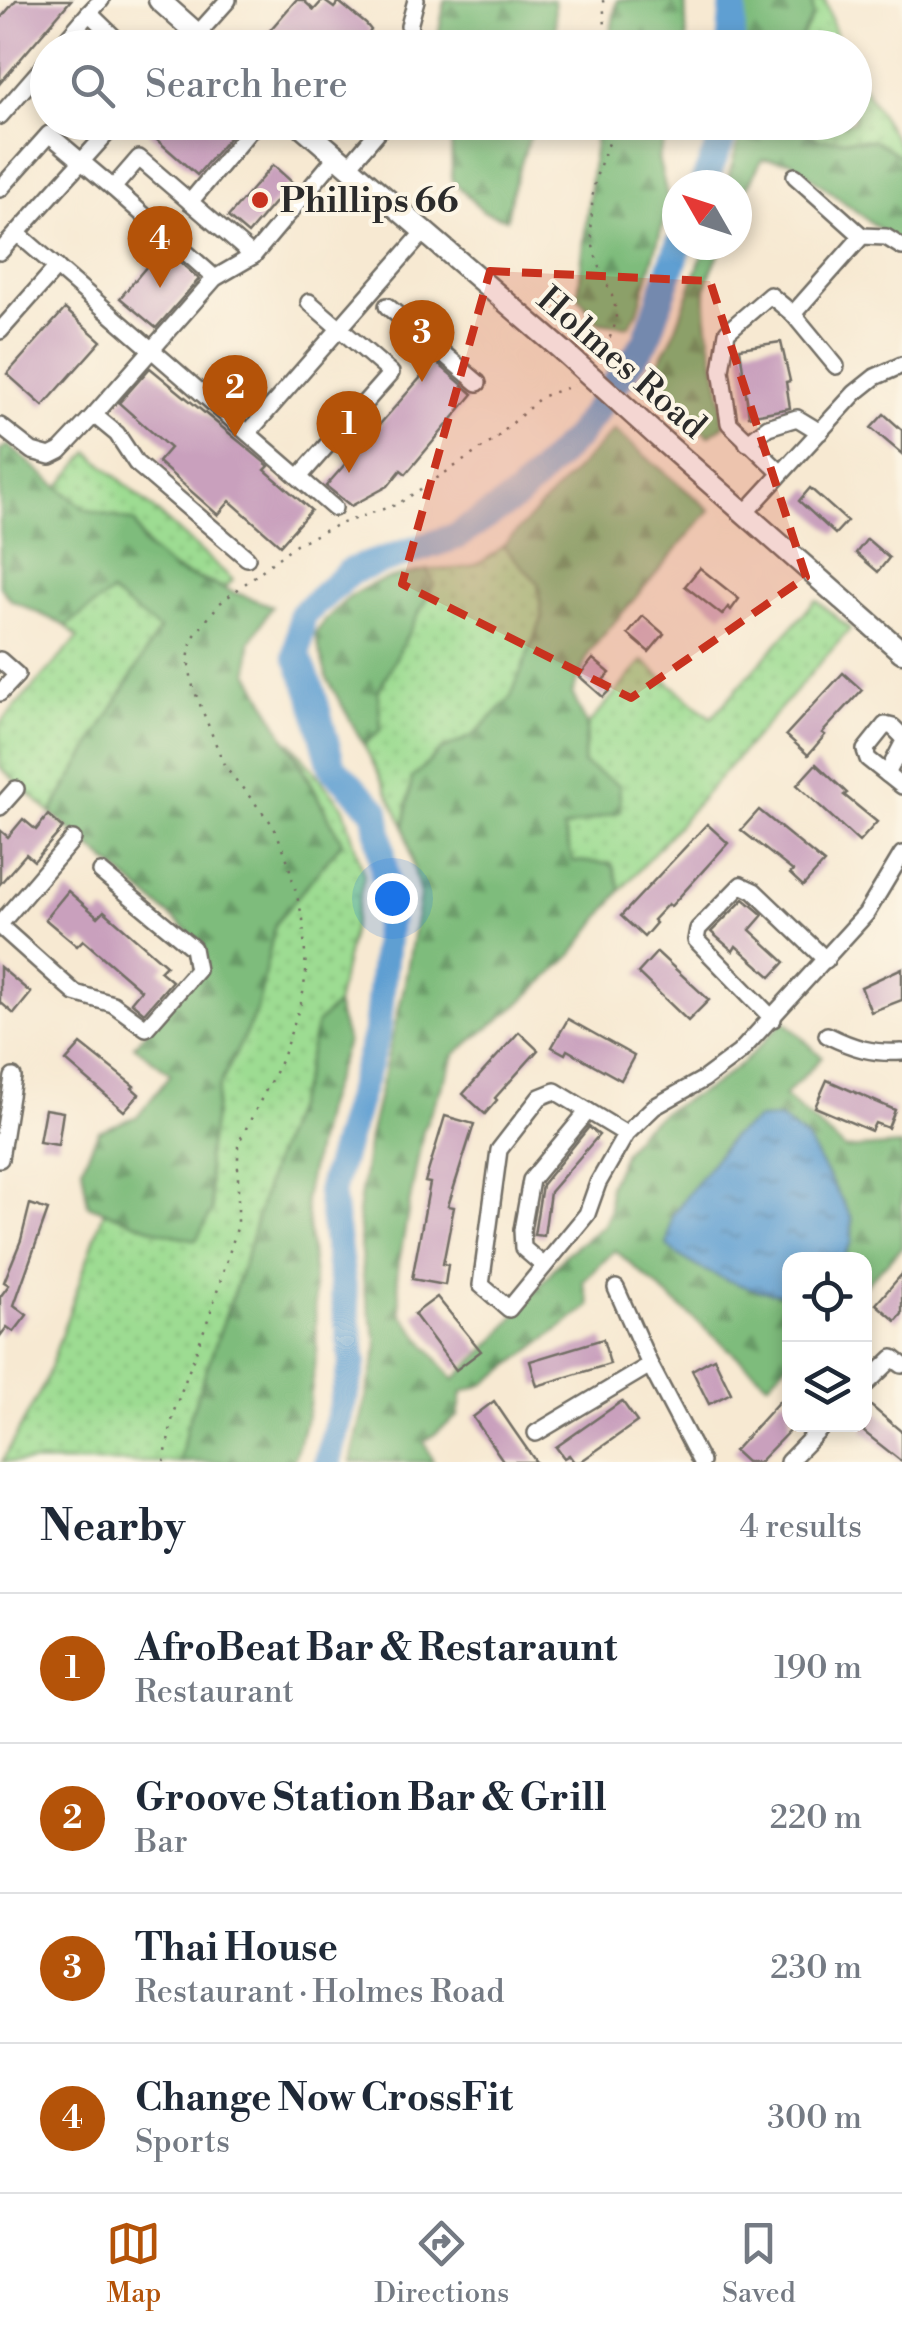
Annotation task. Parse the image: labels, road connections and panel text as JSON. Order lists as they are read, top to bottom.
{
  "streets": {
    "main road": ["Holmes Road"]
  },
  "places": ["Phillips 66"],
  "north": "top left",
  "page": {
    "search": "Search here",
    "pins": [
      "4",
      "3",
      "2",
      "1"
    ],
    "heading": ["Nearby", "4 results"],
    "list": [
      {
        "mark": "1",
        "name": "AfroBeat Bar & Restaraunt",
        "note": "Restaurant",
        "value": "190 m"
      },
      {
        "mark": "2",
        "name": "Groove Station Bar & Grill",
        "note": "Bar",
        "value": "220 m"
      },
      {
        "mark": "3",
        "name": "Thai House",
        "note": "Restaurant · Holmes Road",
        "value": "230 m"
      },
      {
        "mark": "4",
        "name": "Change Now CrossFit",
        "note": "Sports",
        "value": "300 m"
      }
    ],
    "nav": ["Map", "Directions", "Saved"]
  }
}
